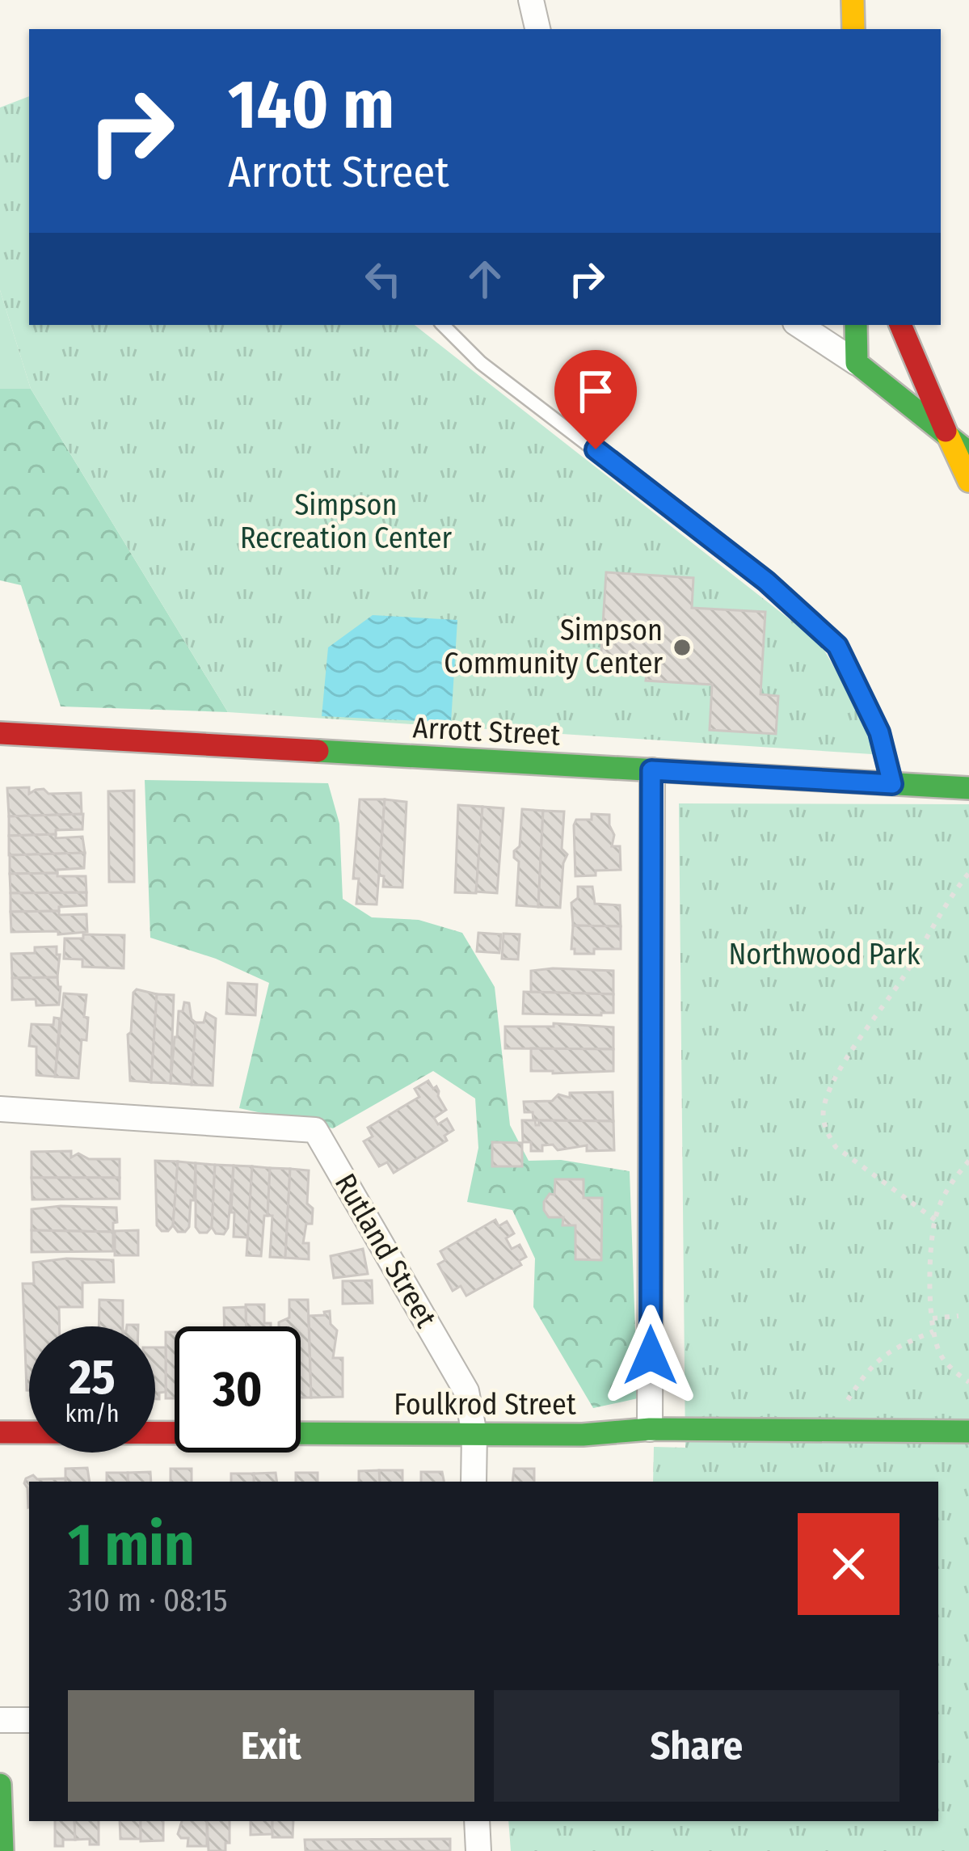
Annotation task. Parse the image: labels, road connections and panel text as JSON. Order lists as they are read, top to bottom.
{
  "streets": {
    "street": ["Arrott Street", "Rutland Street", "Foulkrod Street"]
  },
  "crossings": [
    ["Rutland Street", "Foulkrod Street"]
  ],
  "parks": ["Simpson Recreation Center", "Northwood Park"],
  "places": ["Simpson Community Center"],
  "page": {
    "turn": ["140 m", "Arrott Street"],
    "speed": "25 km/h",
    "limit": "30",
    "heading": ["1 min", "310 m · 08:15"],
    "buttons": ["Exit", "Share"]
  }
}
